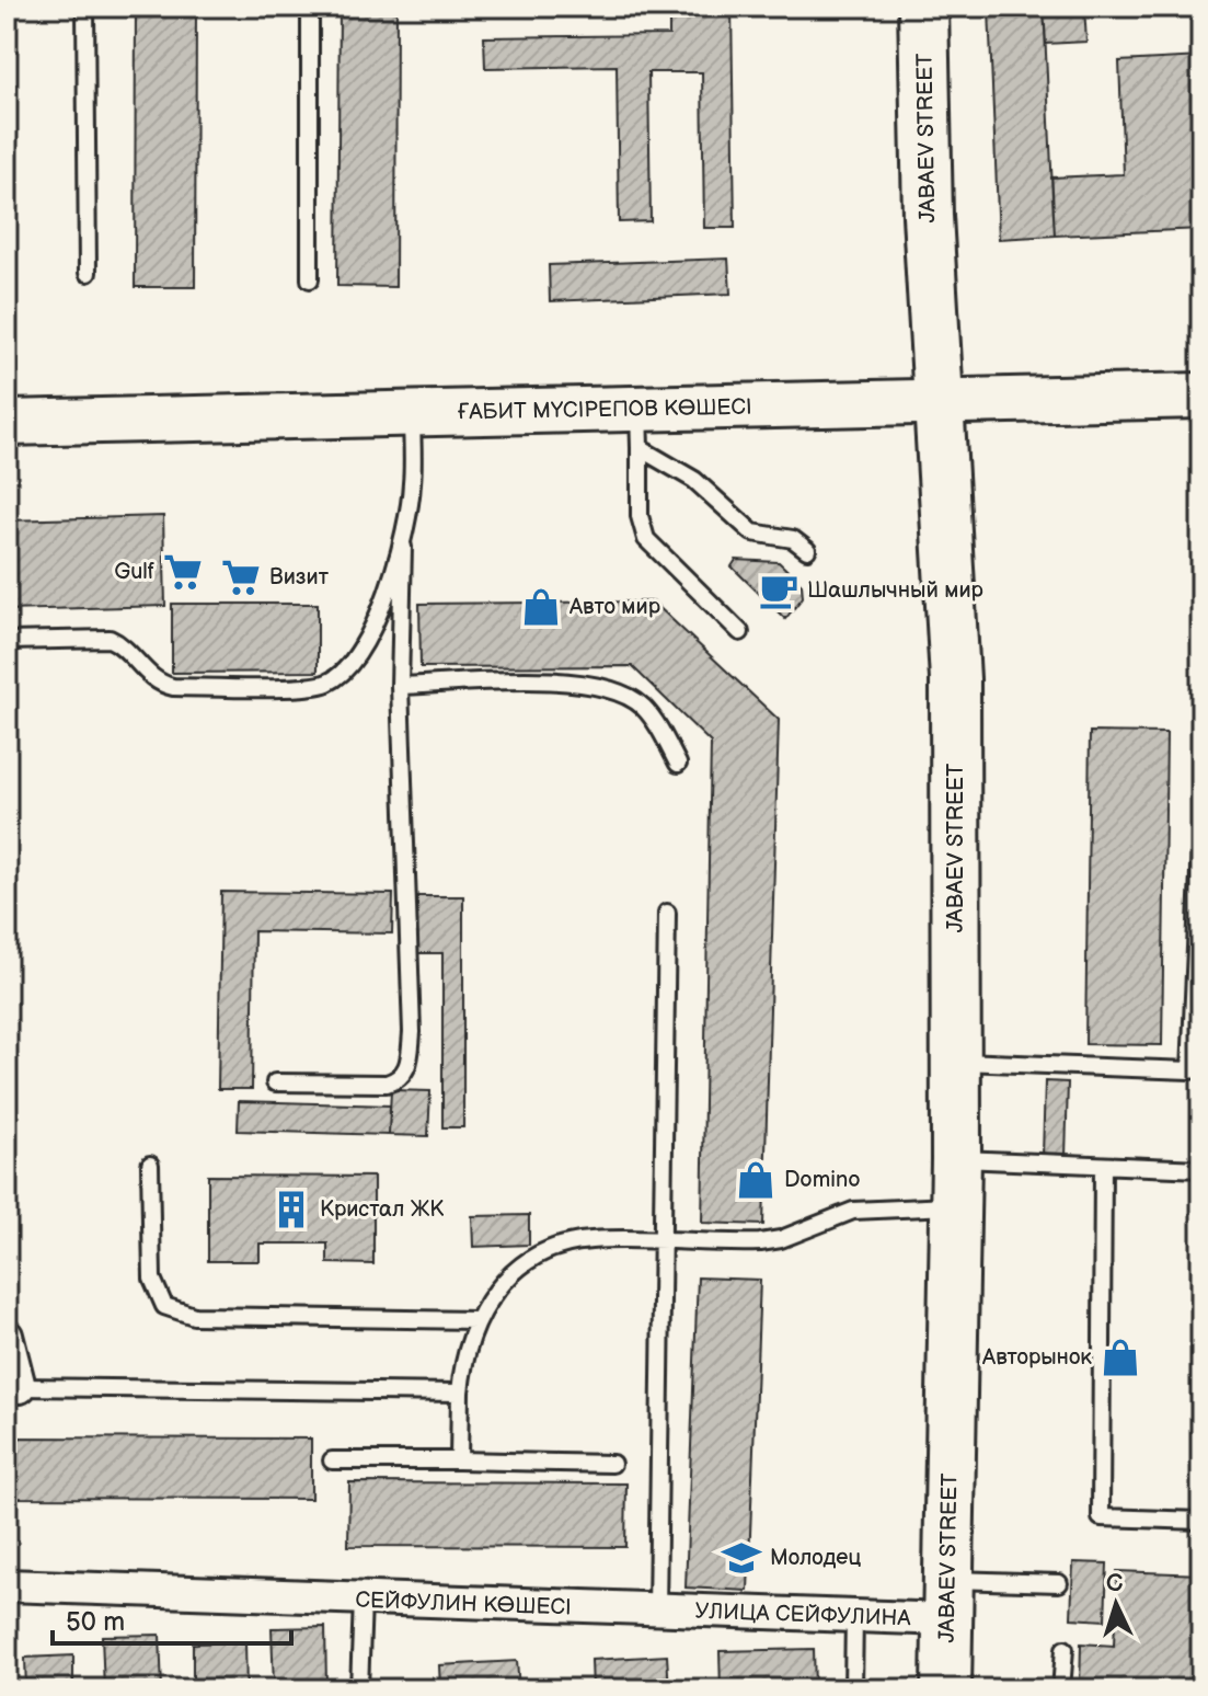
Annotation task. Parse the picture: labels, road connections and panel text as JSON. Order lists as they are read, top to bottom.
{
  "streets": {
    "main road": ["JABAEV STREET", "ҒАБИТ МҮСІРЕПОВ КӨШЕСІ"],
    "street": ["СЕЙФУЛИН КӨШЕСІ", "УЛИЦА СЕЙФУЛИНА"]
  },
  "crossings": [
    ["JABAEV STREET", "ҒАБИТ МҮСІРЕПОВ КӨШЕСІ"],
    ["JABAEV STREET", "УЛИЦА СЕЙФУЛИНА"],
    ["СЕЙФУЛИН КӨШЕСІ", "УЛИЦА СЕЙФУЛИНА"]
  ],
  "places": {
    "supermarket": ["Gulf", "Визит"],
    "cafe": ["Шашлычный мир"],
    "shop": ["Авто мир", "Domino", "Авторынок"],
    "building": ["Кристал ЖК"],
    "school or university": ["Молодец"]
  },
  "scale_bar": "50 m",
  "north": "top"
}
